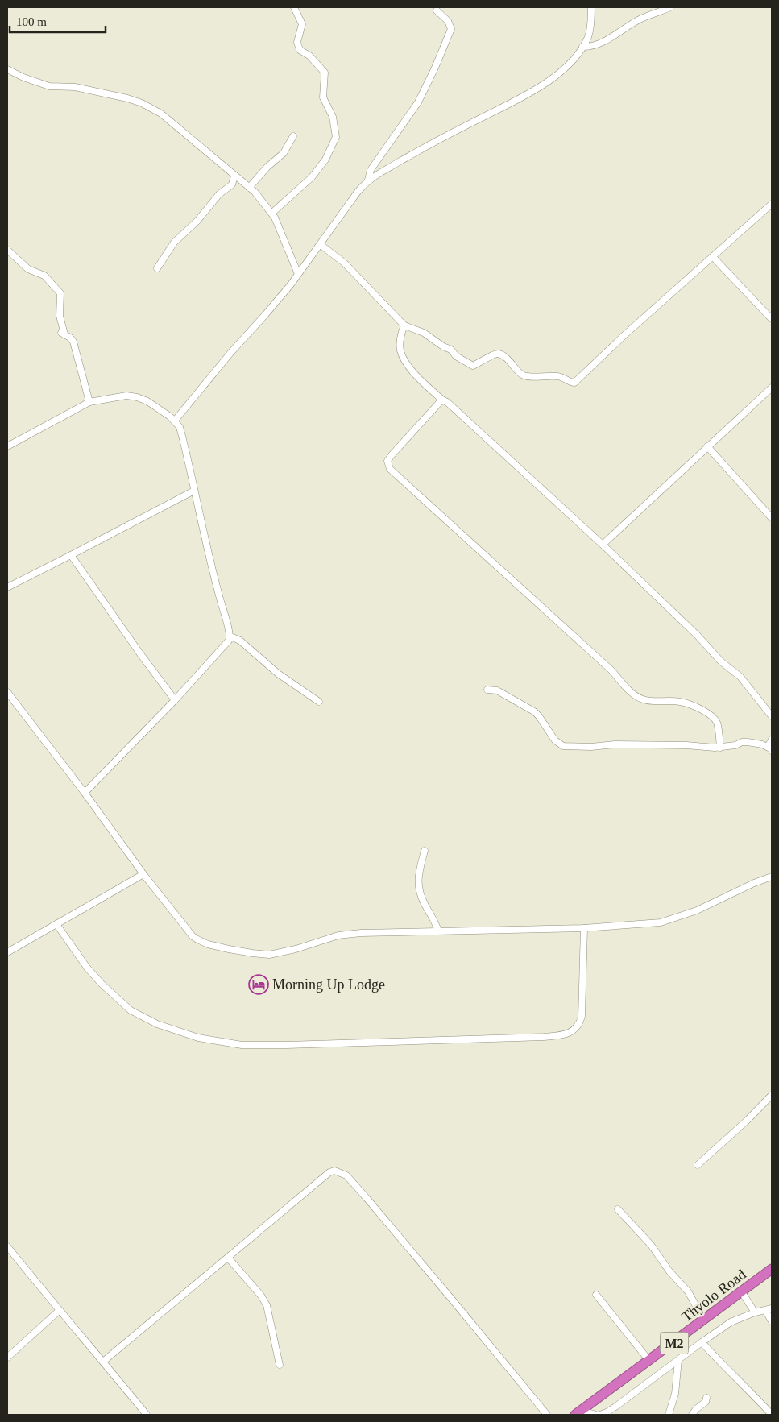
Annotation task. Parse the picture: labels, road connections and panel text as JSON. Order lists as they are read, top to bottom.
{
  "streets": {
    "highway": ["Thyolo Road", "M2"]
  },
  "places": {
    "hotel": ["Morning Up Lodge"]
  },
  "scale_bar": "100 m"
}
